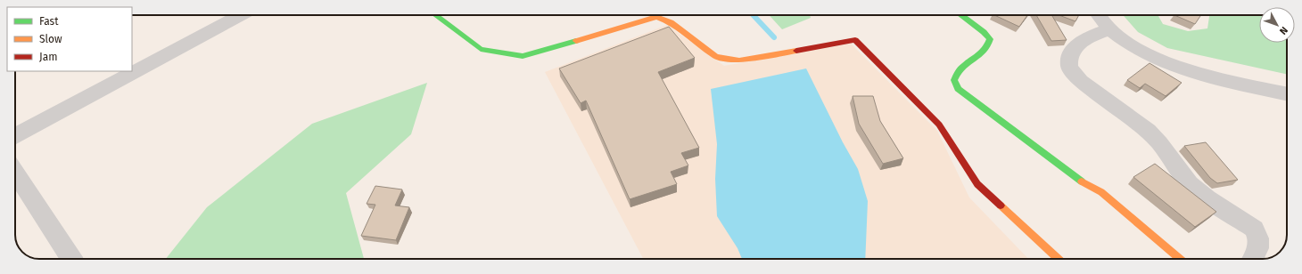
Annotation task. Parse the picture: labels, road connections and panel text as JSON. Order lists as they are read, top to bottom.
{
  "legend": ["Fast", "Slow", "Jam"],
  "north": "bottom right"
}
